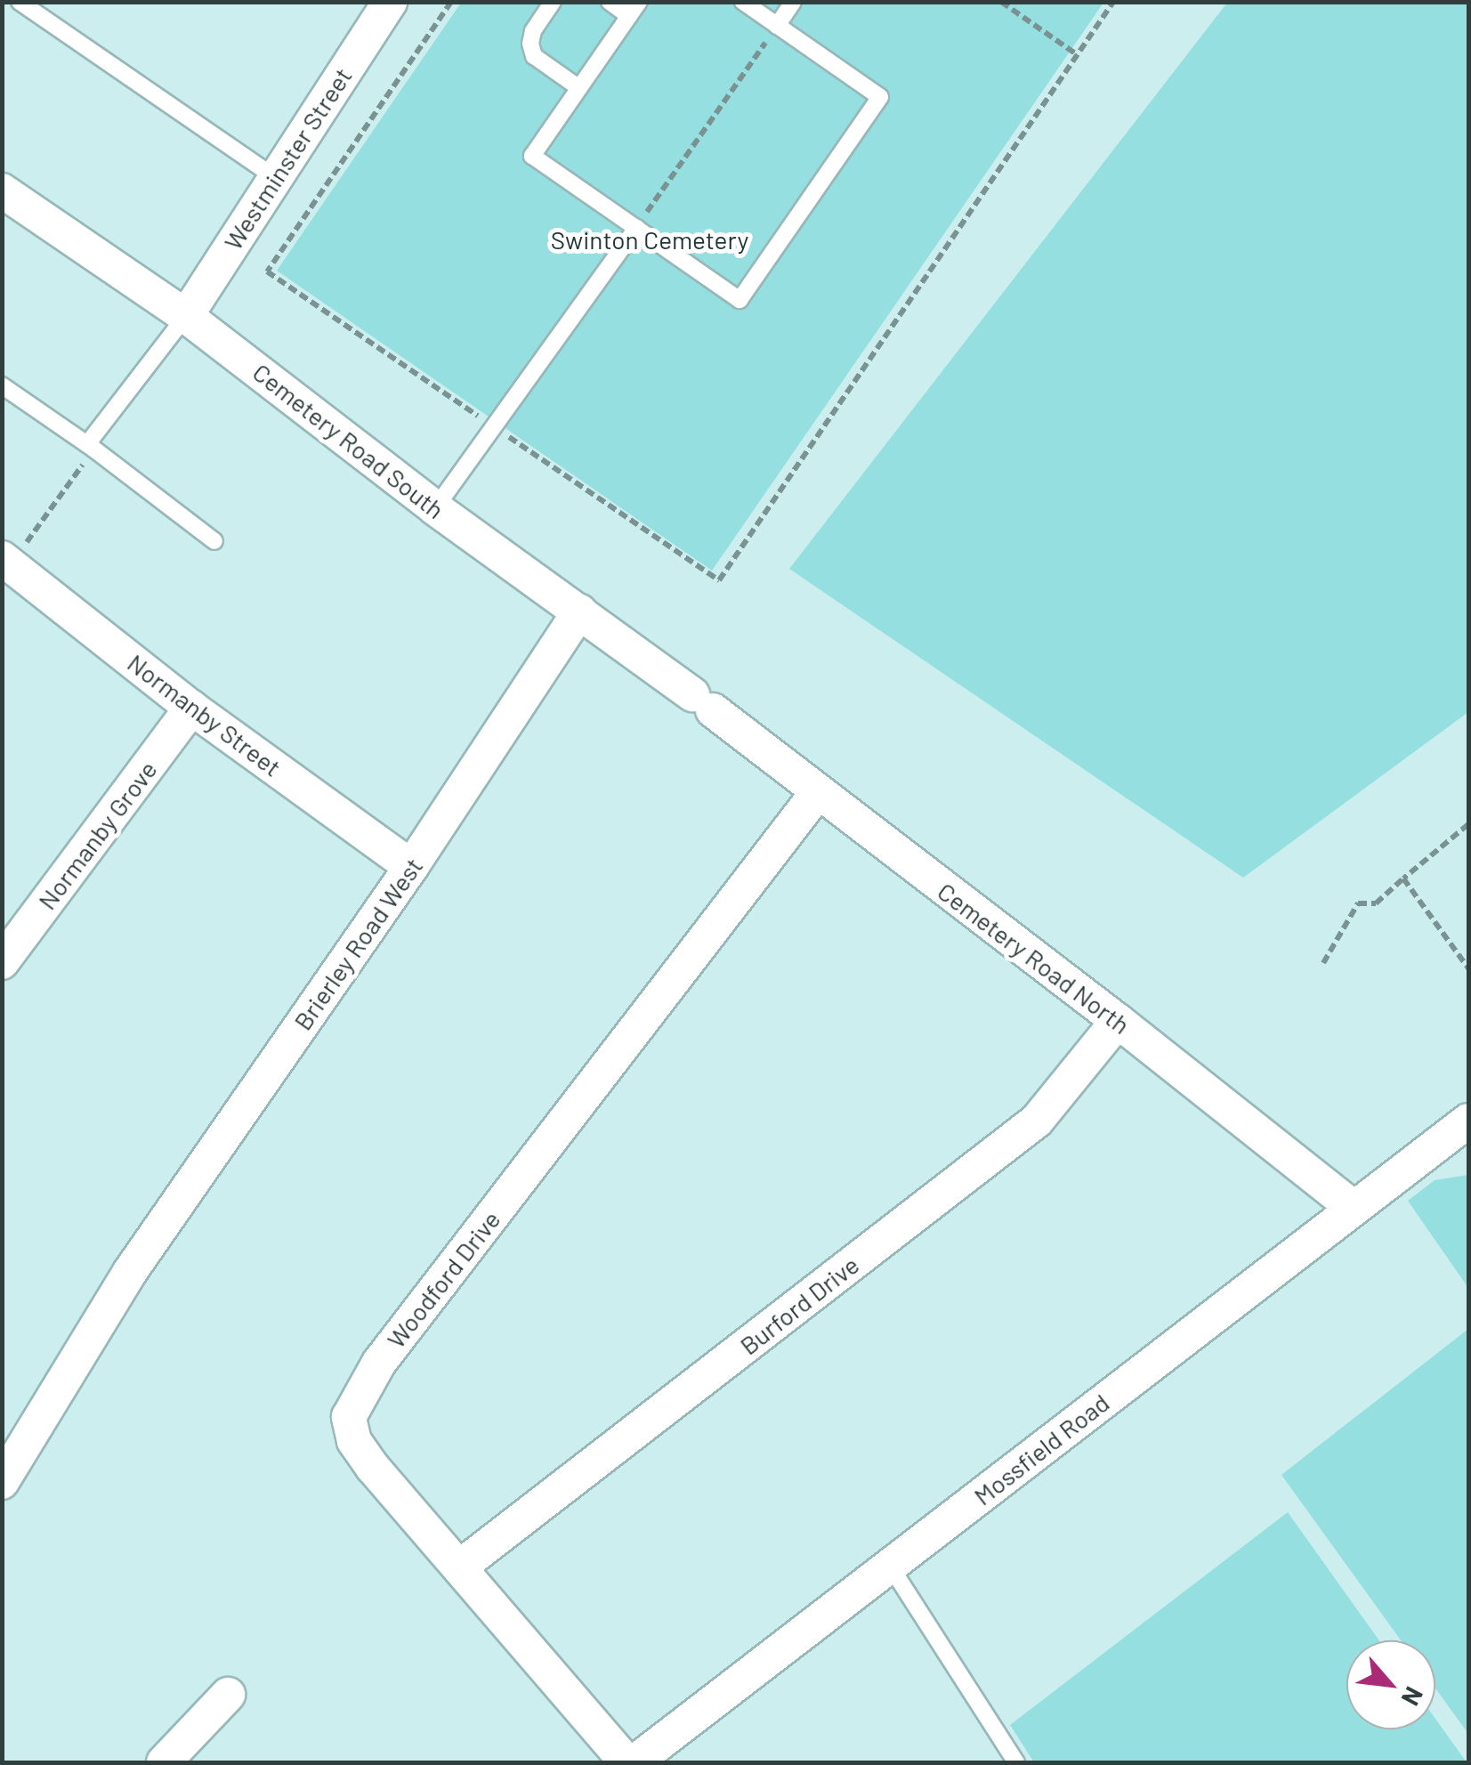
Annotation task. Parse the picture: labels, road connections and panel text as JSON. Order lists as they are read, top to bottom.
{
  "streets": {
    "street": [
      "Westminster Street",
      "Cemetery Road South",
      "Normanby Street",
      "Normanby Grove",
      "Brierley Road West",
      "Cemetery Road North",
      "Woodford Drive",
      "Burford Drive",
      "Mossfield Road"
    ]
  },
  "crossings": [
    ["Westminster Street", "Cemetery Road South"],
    ["Cemetery Road South", "Brierley Road West"],
    ["Cemetery Road South", "Cemetery Road North"],
    ["Normanby Street", "Normanby Grove"],
    ["Normanby Street", "Brierley Road West"],
    ["Cemetery Road North", "Woodford Drive"],
    ["Cemetery Road North", "Burford Drive"],
    ["Cemetery Road North", "Mossfield Road"],
    ["Woodford Drive", "Burford Drive"]
  ],
  "parks": ["Swinton Cemetery"],
  "north": "bottom right"
}
